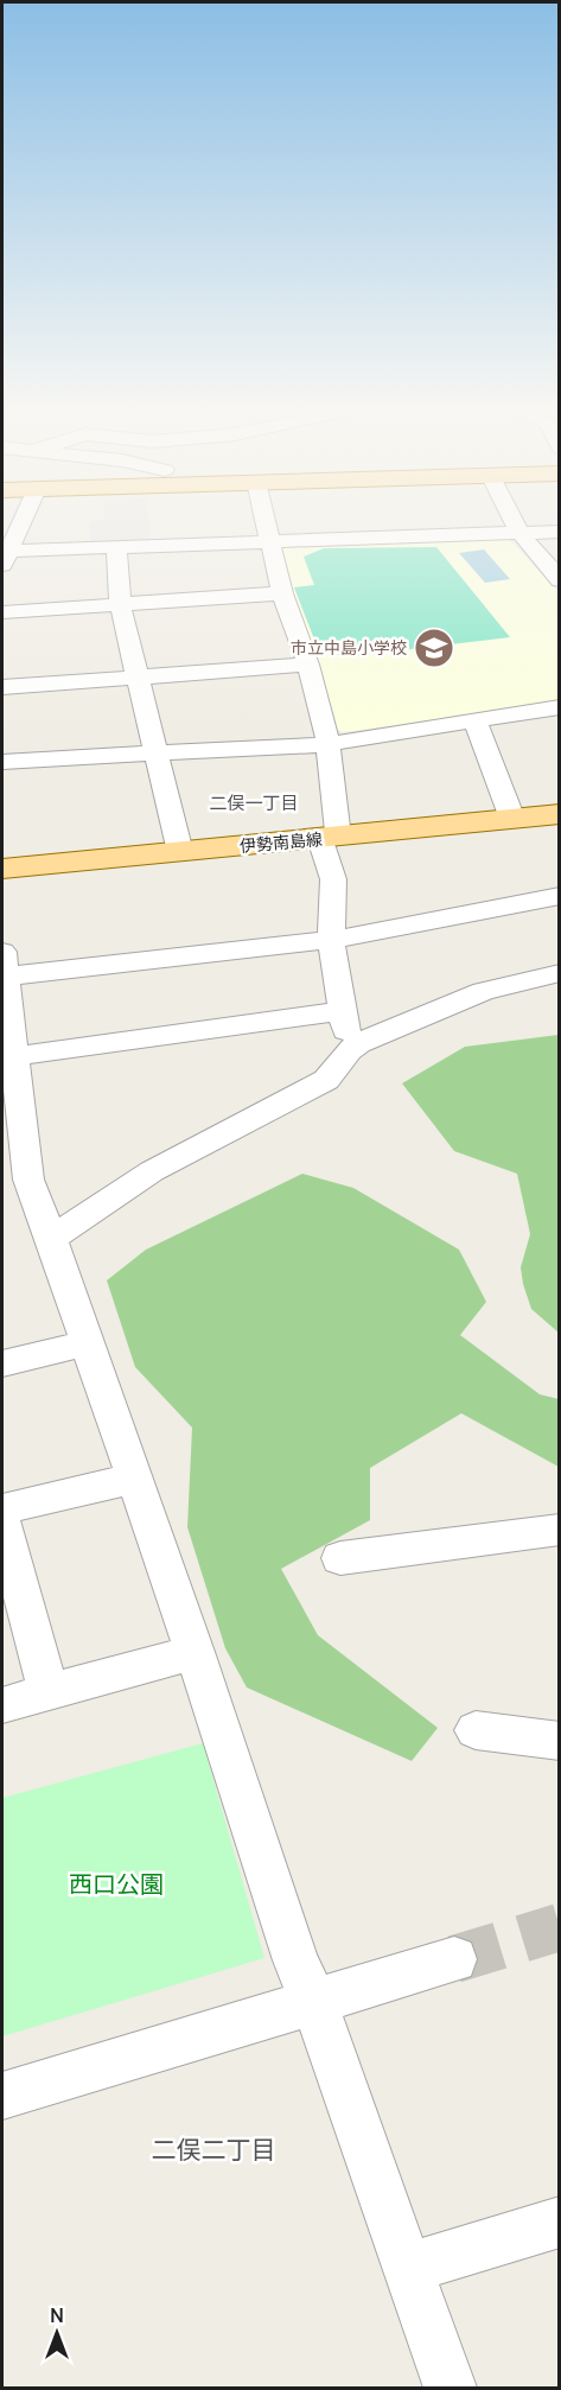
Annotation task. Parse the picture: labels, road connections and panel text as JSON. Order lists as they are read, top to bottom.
{
  "streets": {
    "main road": ["伊勢南島線"]
  },
  "districts": ["二俣一丁目", "二俣二丁目"],
  "parks": ["西口公園"],
  "places": {
    "school or university": ["市立中島小学校"]
  },
  "north": "top"
}
